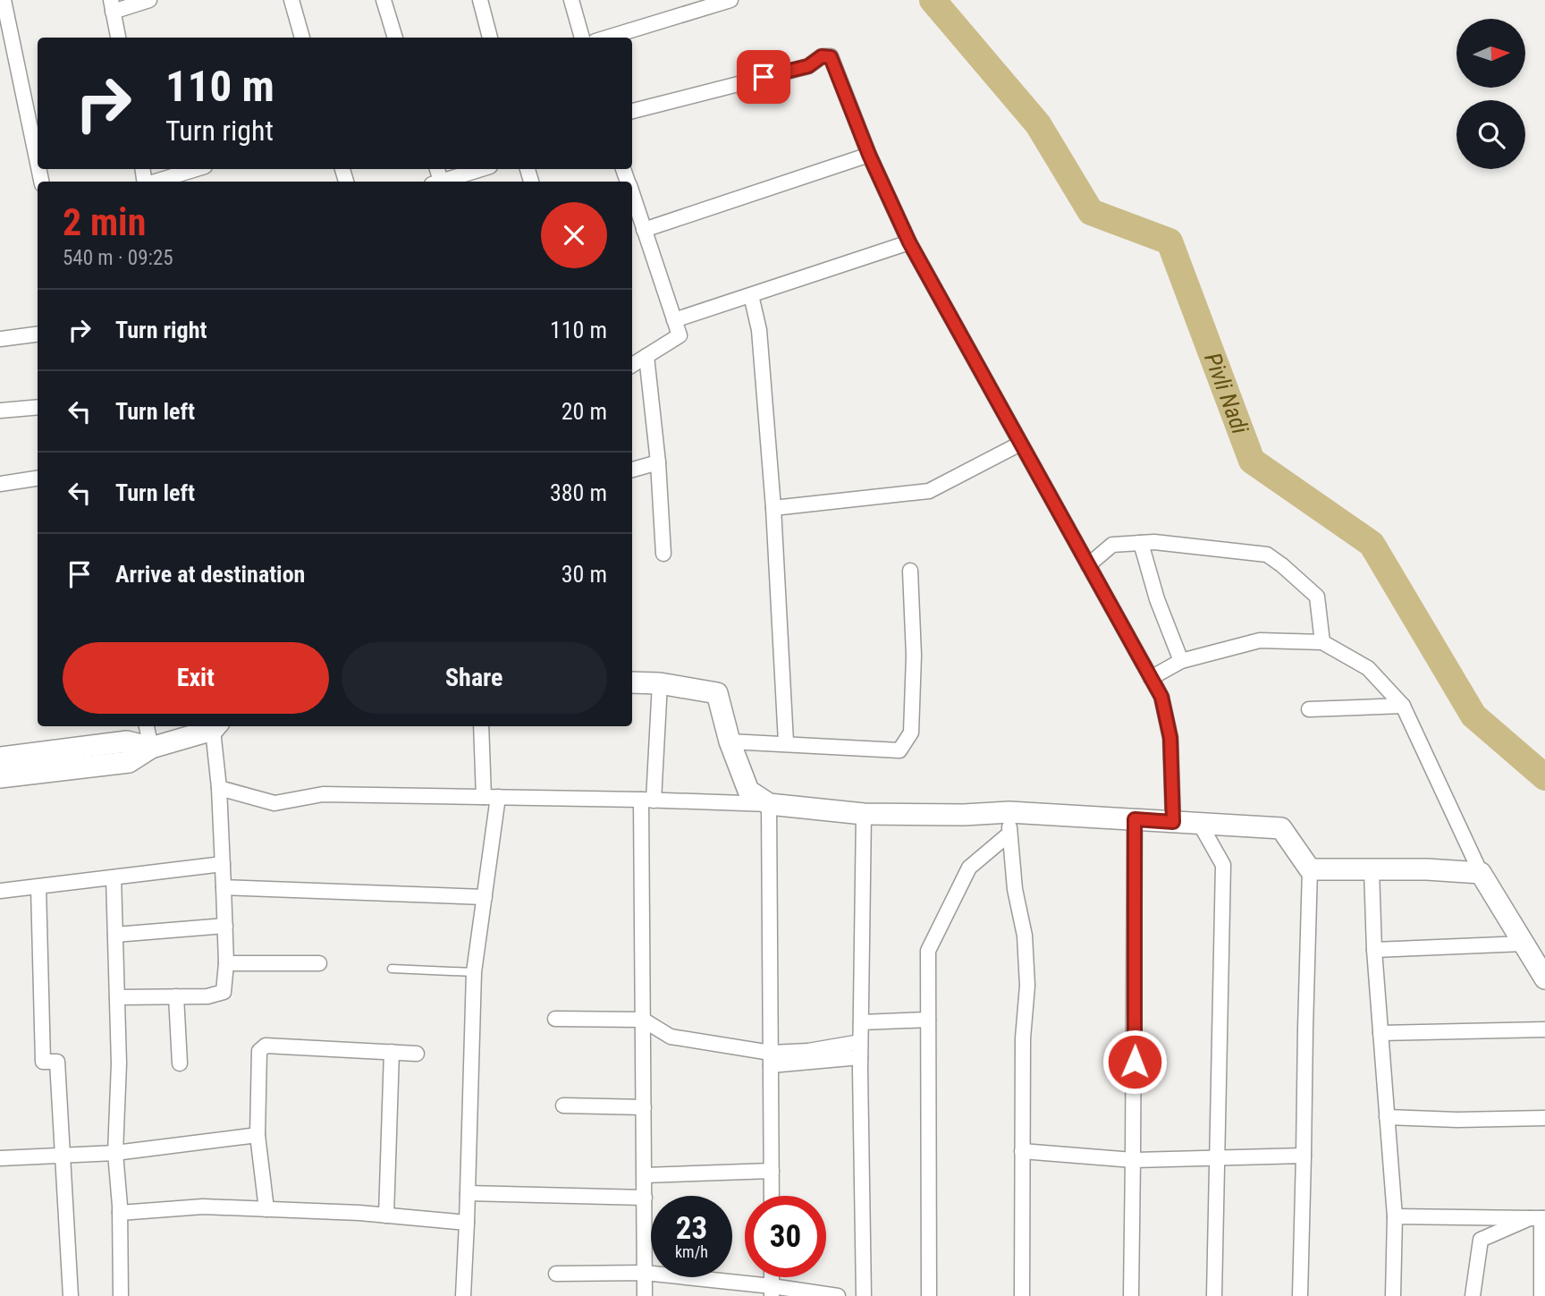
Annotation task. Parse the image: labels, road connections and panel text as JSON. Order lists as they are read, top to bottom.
{
  "water": ["Pivli Nadi"],
  "north": "right",
  "page": {
    "turn": ["110 m", "Turn right"],
    "heading": ["2 min", "540 m · 09:25"],
    "list": [
      {
        "name": "Turn right",
        "value": "110 m"
      },
      {
        "name": "Turn left",
        "value": "20 m"
      },
      {
        "name": "Turn left",
        "value": "380 m"
      },
      {
        "name": "Arrive at destination",
        "value": "30 m"
      }
    ],
    "buttons": ["Exit", "Share"],
    "speed": "23 km/h",
    "limit": "30"
  }
}
